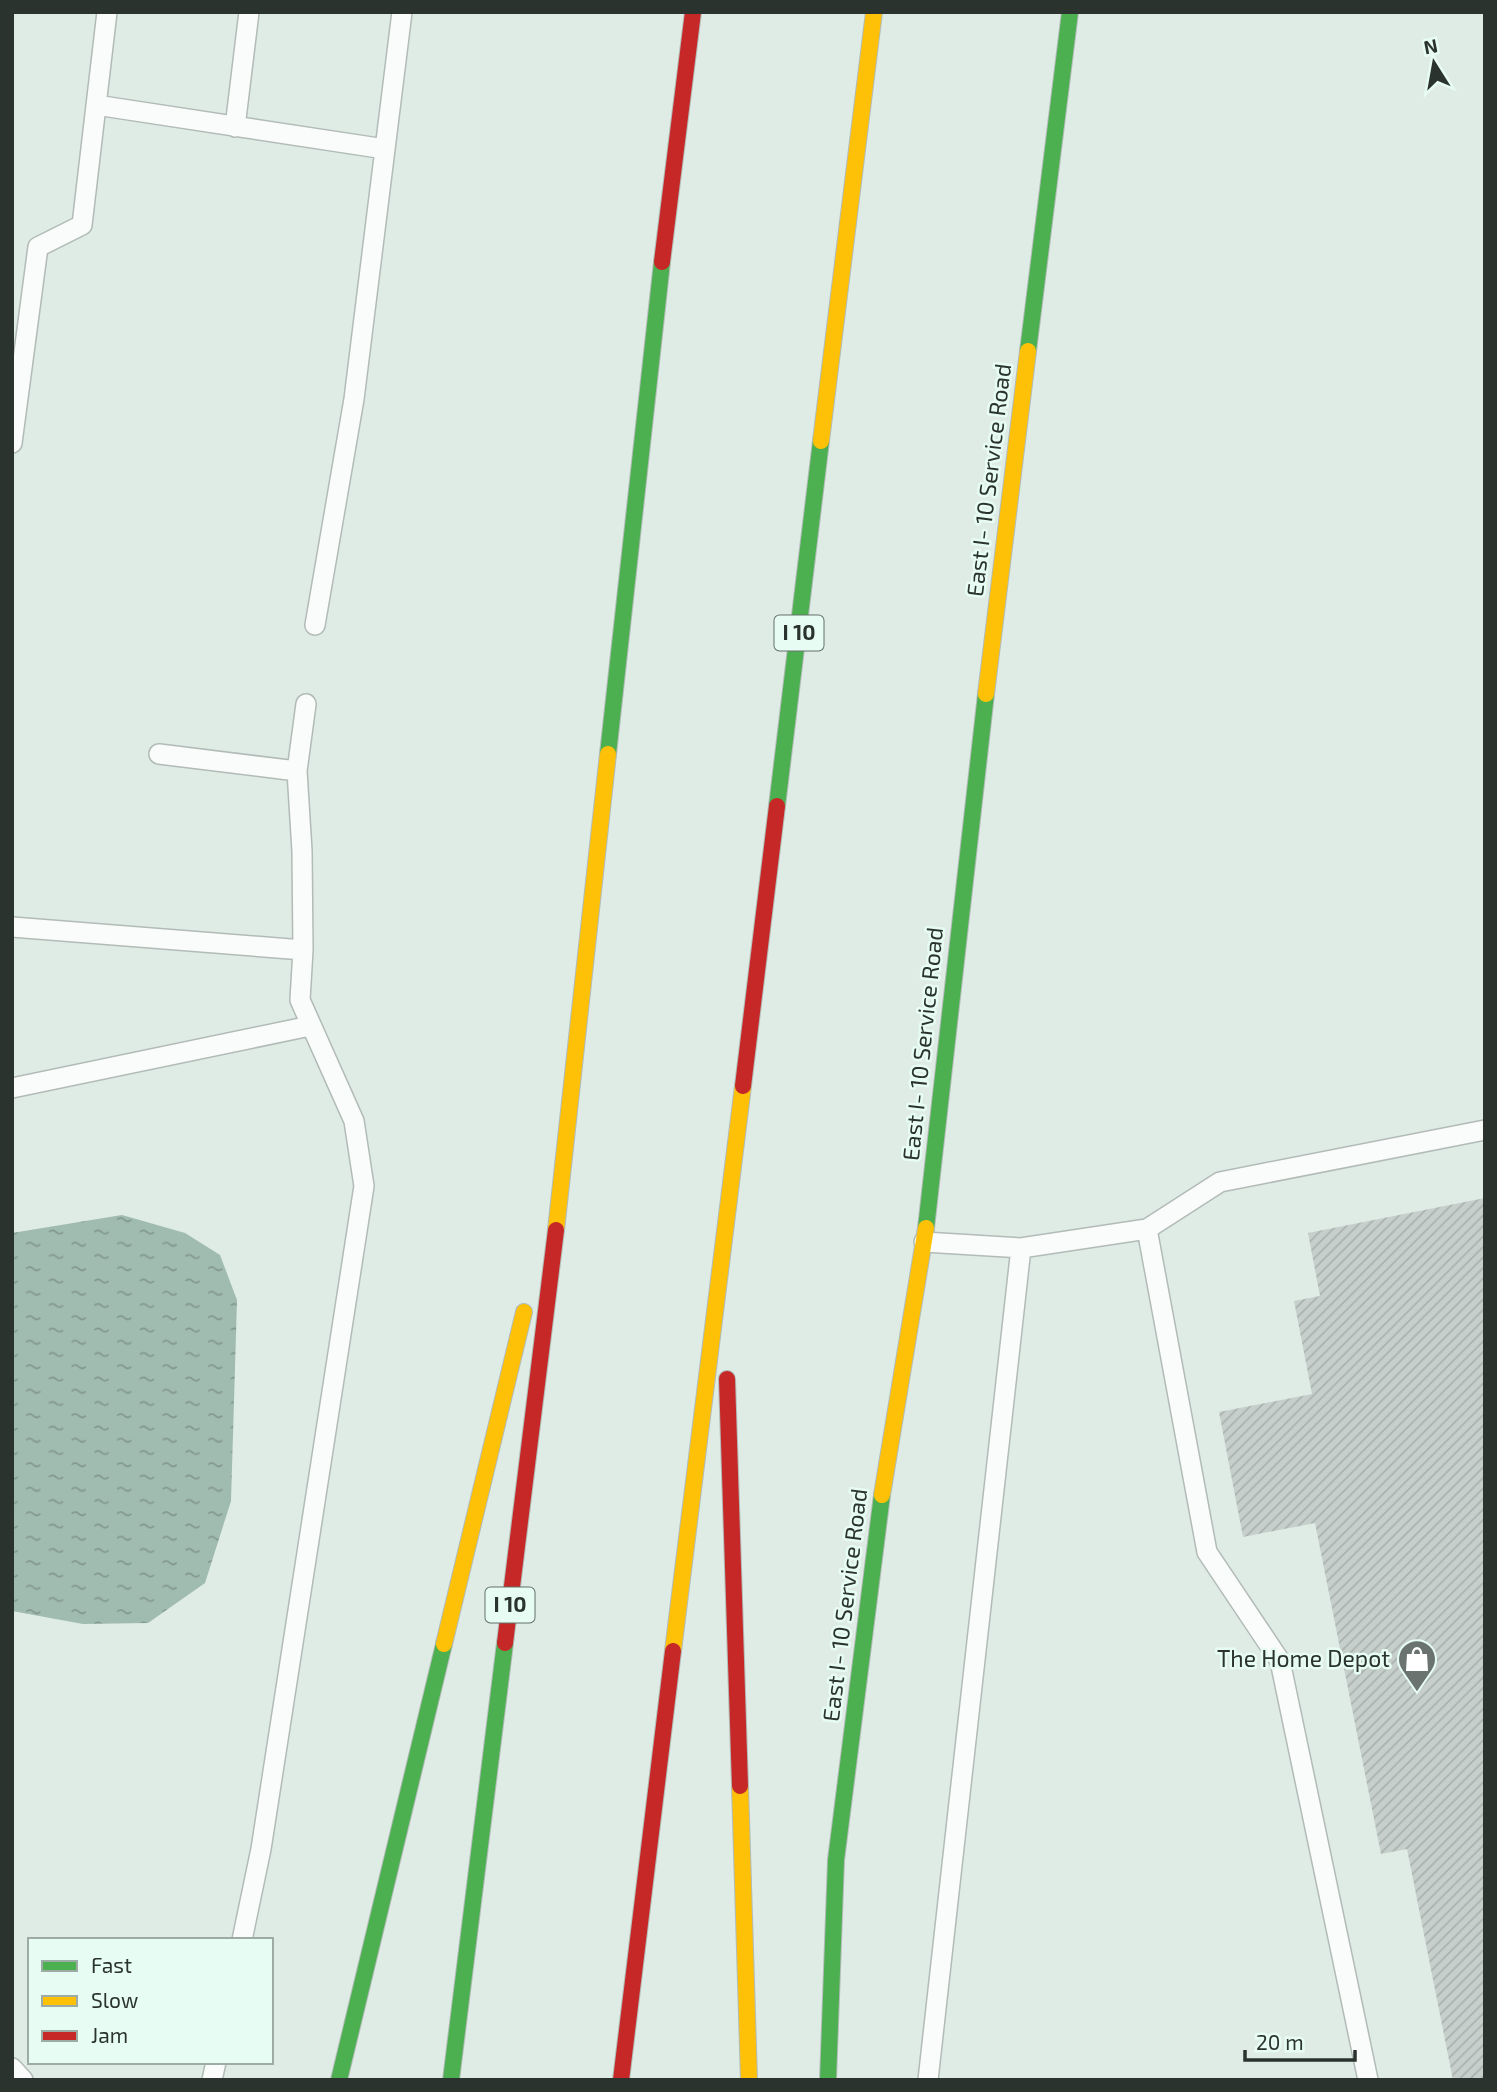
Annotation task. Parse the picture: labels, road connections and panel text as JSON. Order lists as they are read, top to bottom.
{
  "streets": {
    "main road": ["East I- 10 Service Road", "I 10"]
  },
  "places": {
    "shop": ["The Home Depot"]
  },
  "legend": ["Fast", "Slow", "Jam"],
  "scale_bar": "20 m",
  "north": "top"
}
